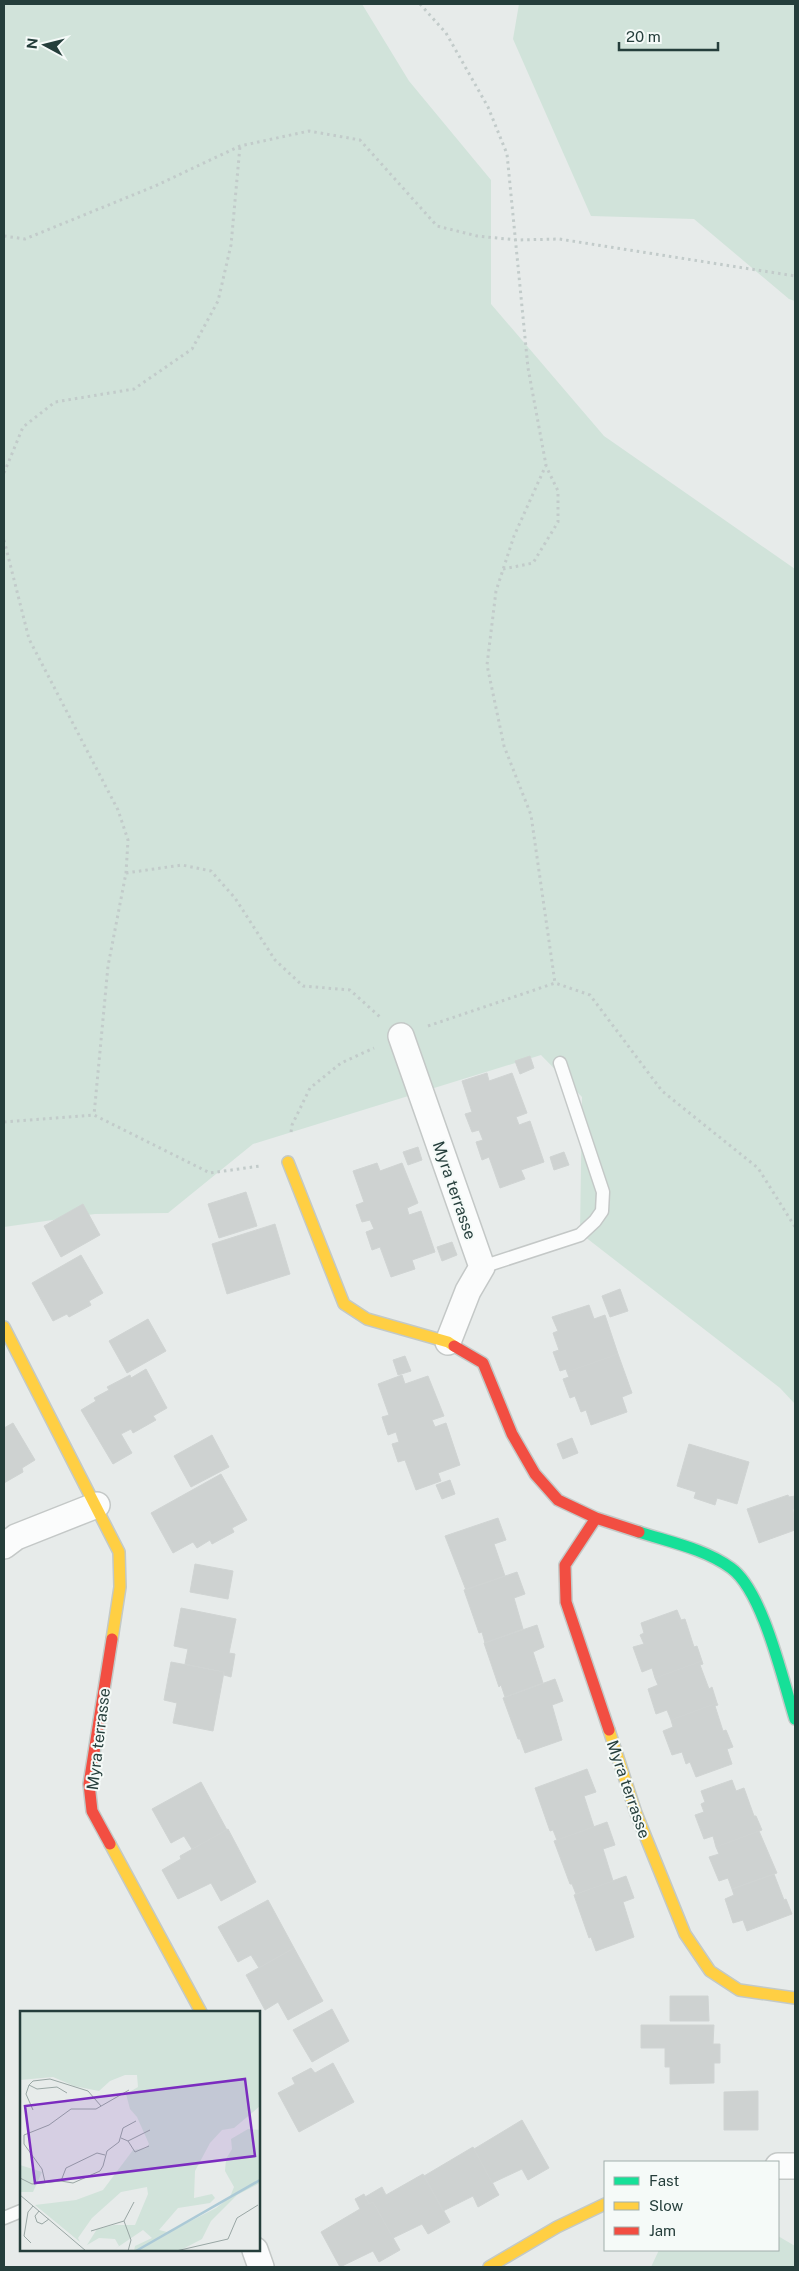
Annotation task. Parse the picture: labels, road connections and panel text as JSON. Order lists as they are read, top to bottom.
{
  "streets": {
    "street": ["Myra terrasse"]
  },
  "legend": ["Fast", "Slow", "Jam"],
  "scale_bar": "20 m",
  "north": "left"
}
